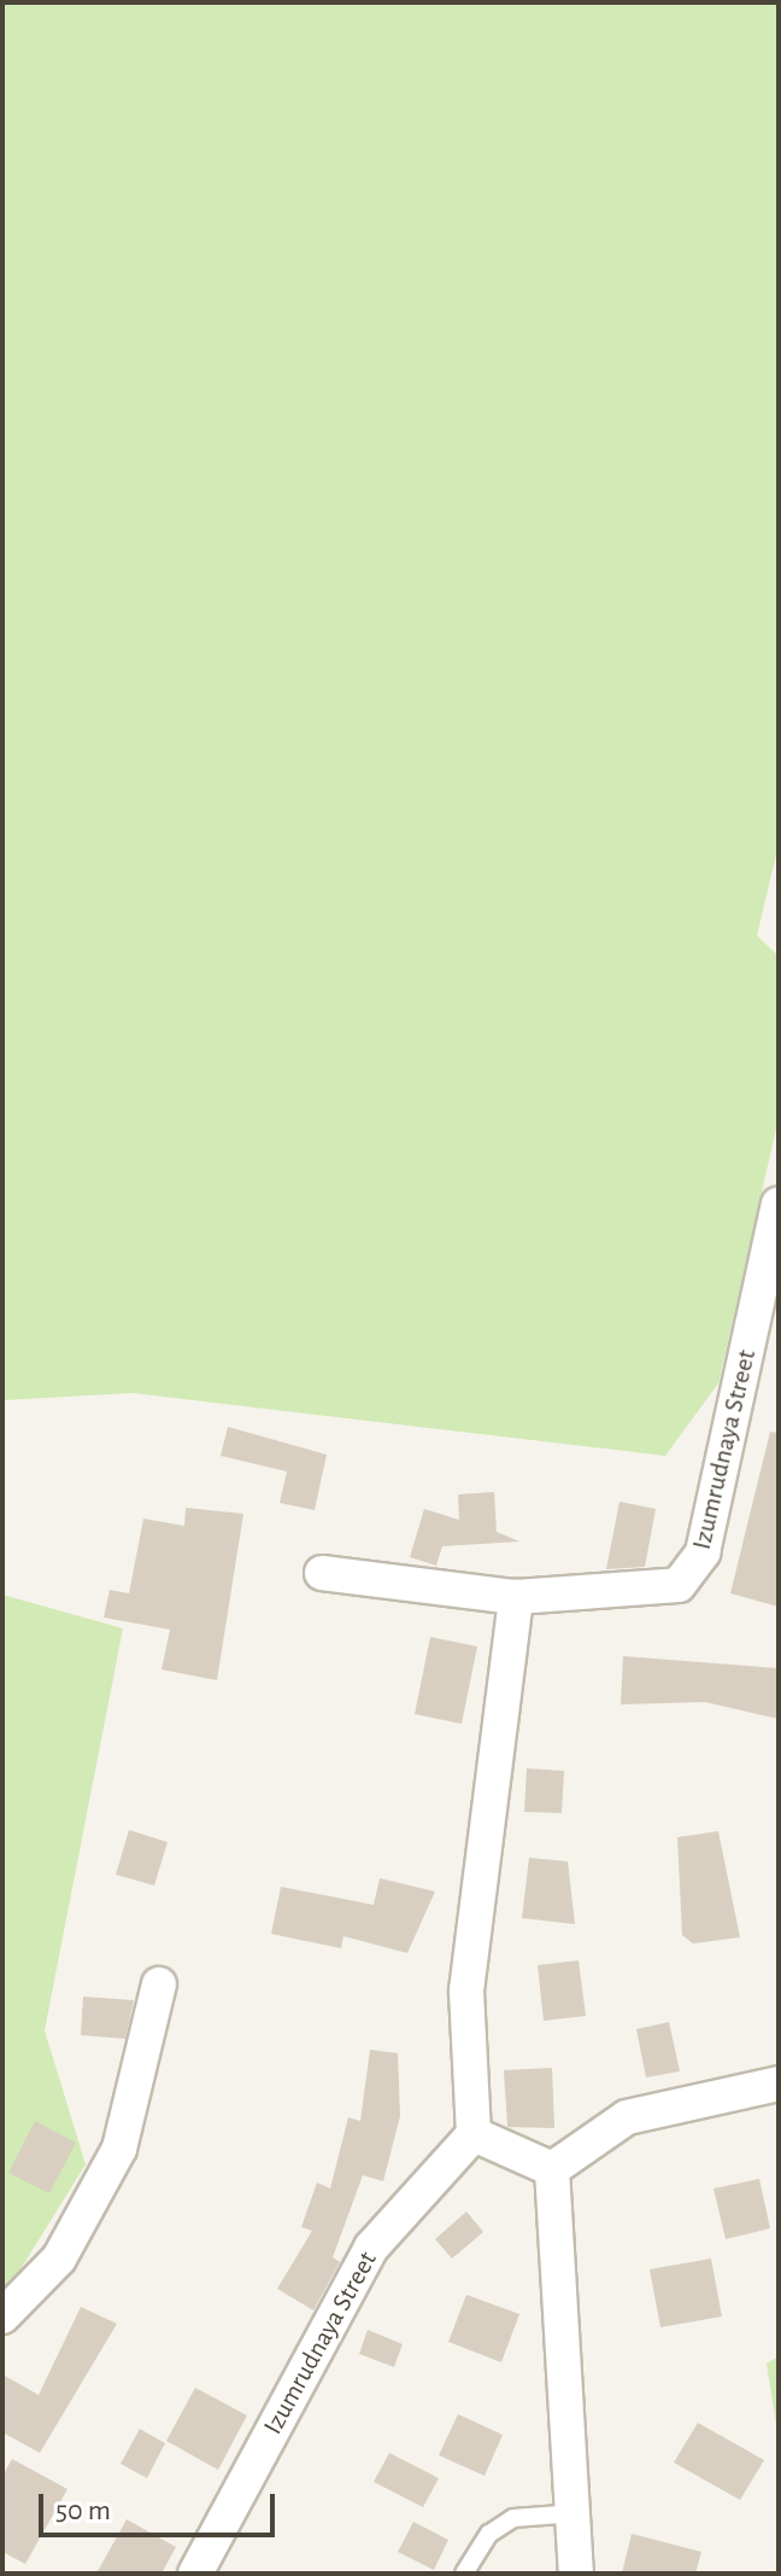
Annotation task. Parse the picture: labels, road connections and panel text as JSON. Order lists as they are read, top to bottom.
{
  "streets": {
    "street": ["Izumrudnaya Street"]
  },
  "scale_bar": "50 m"
}
